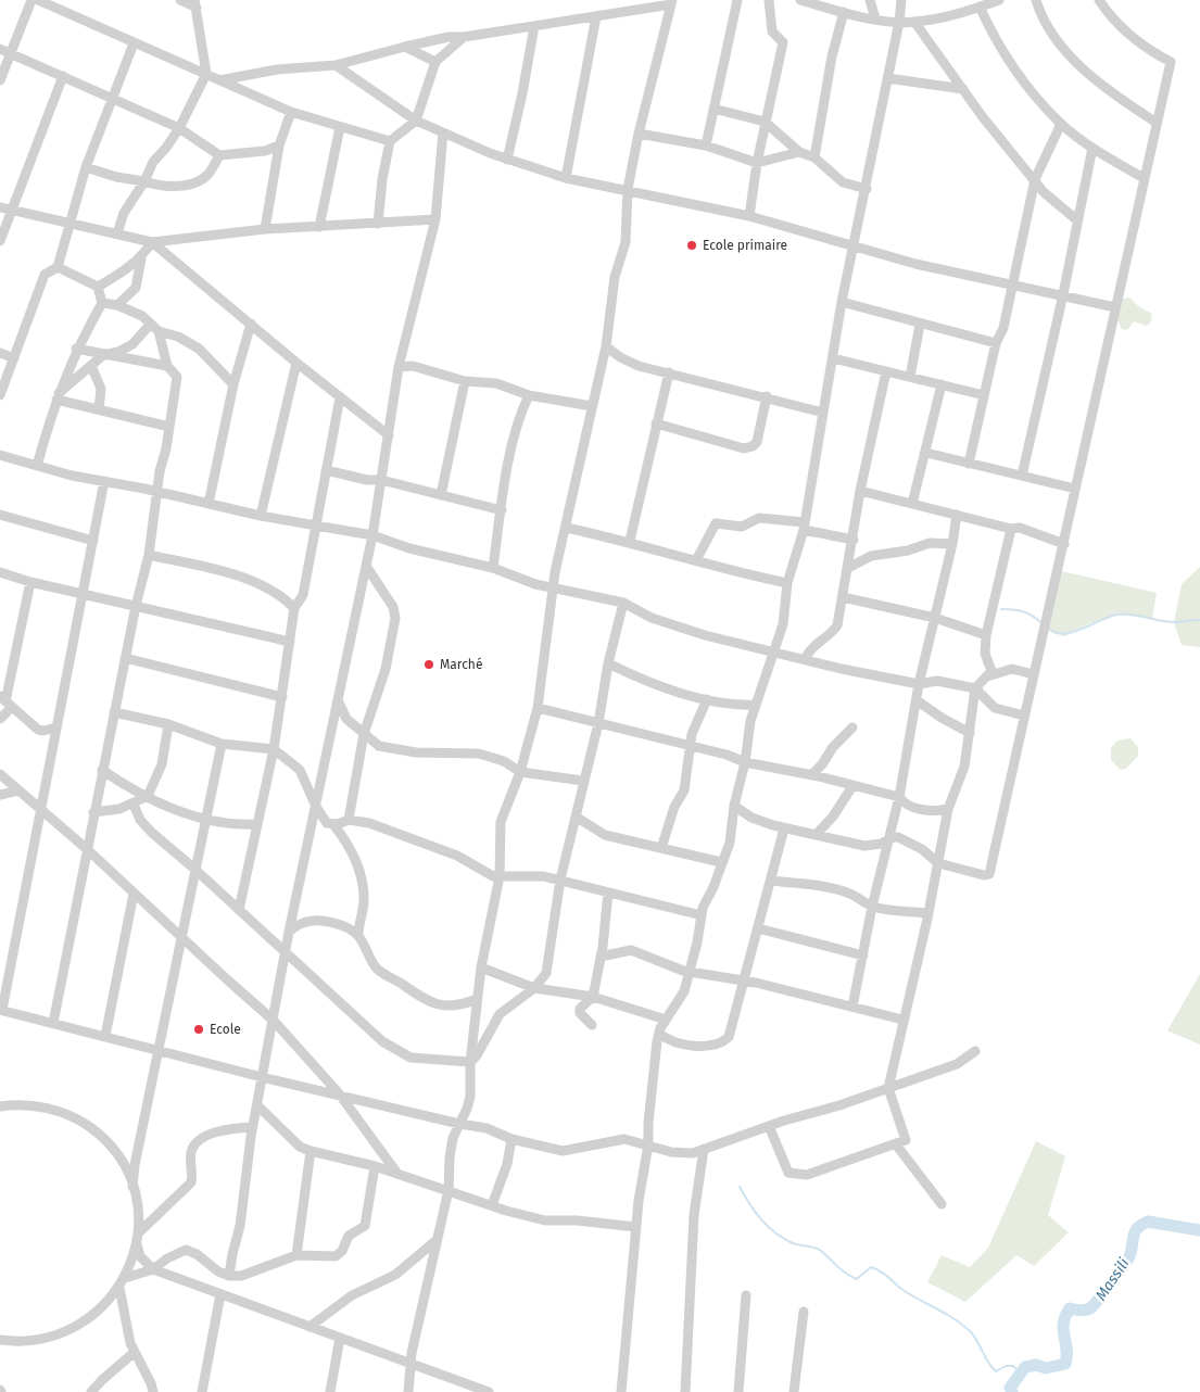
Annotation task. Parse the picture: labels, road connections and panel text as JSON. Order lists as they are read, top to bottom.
{
  "water": ["Massili"],
  "places": ["Ecole primaire", "Marché", "Ecole"]
}
